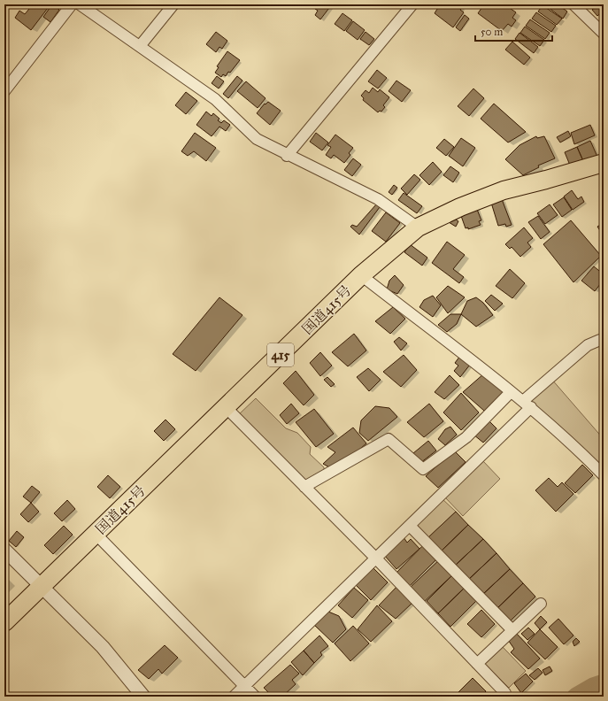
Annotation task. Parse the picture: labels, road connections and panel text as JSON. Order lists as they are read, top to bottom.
{
  "streets": {
    "highway": ["国道415号", "415"]
  },
  "scale_bar": "50 m"
}
